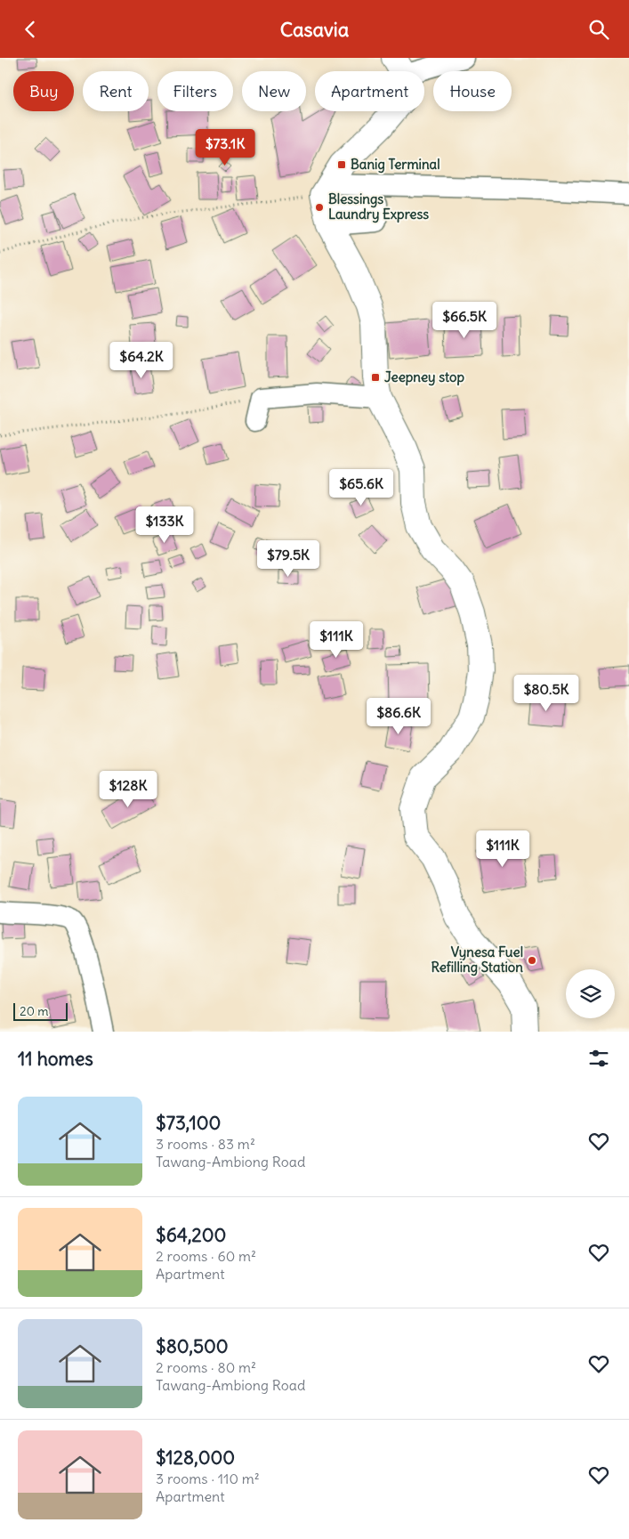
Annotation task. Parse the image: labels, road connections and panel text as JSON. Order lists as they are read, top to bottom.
{
  "places": {
    "transit": ["Banig Terminal", "Jeepney stop"],
    "other": ["Blessings Laundry Express", "Vynesa Fuel Refilling Station"]
  },
  "scale_bar": "20 m",
  "page": {
    "header": "Casavia",
    "chip": [
      "Buy",
      "Rent",
      "Filters",
      "New",
      "Apartment",
      "House"
    ],
    "price": [
      "$73.1K",
      "$66.5K",
      "$64.2K",
      "$65.6K",
      "$133K",
      "$79.5K",
      "$111K",
      "$80.5K",
      "$86.6K",
      "$128K",
      "$111K"
    ],
    "scale": "20 m",
    "heading": "11 homes",
    "list": [
      {
        "name": "$73,100",
        "note": "3 rooms · 83 m² · Tawang-Ambiong Road"
      },
      {
        "name": "$64,200",
        "note": "2 rooms · 60 m² · Apartment"
      },
      {
        "name": "$80,500",
        "note": "2 rooms · 80 m² · Tawang-Ambiong Road"
      },
      {
        "name": "$128,000",
        "note": "3 rooms · 110 m² · Apartment"
      }
    ]
  }
}
